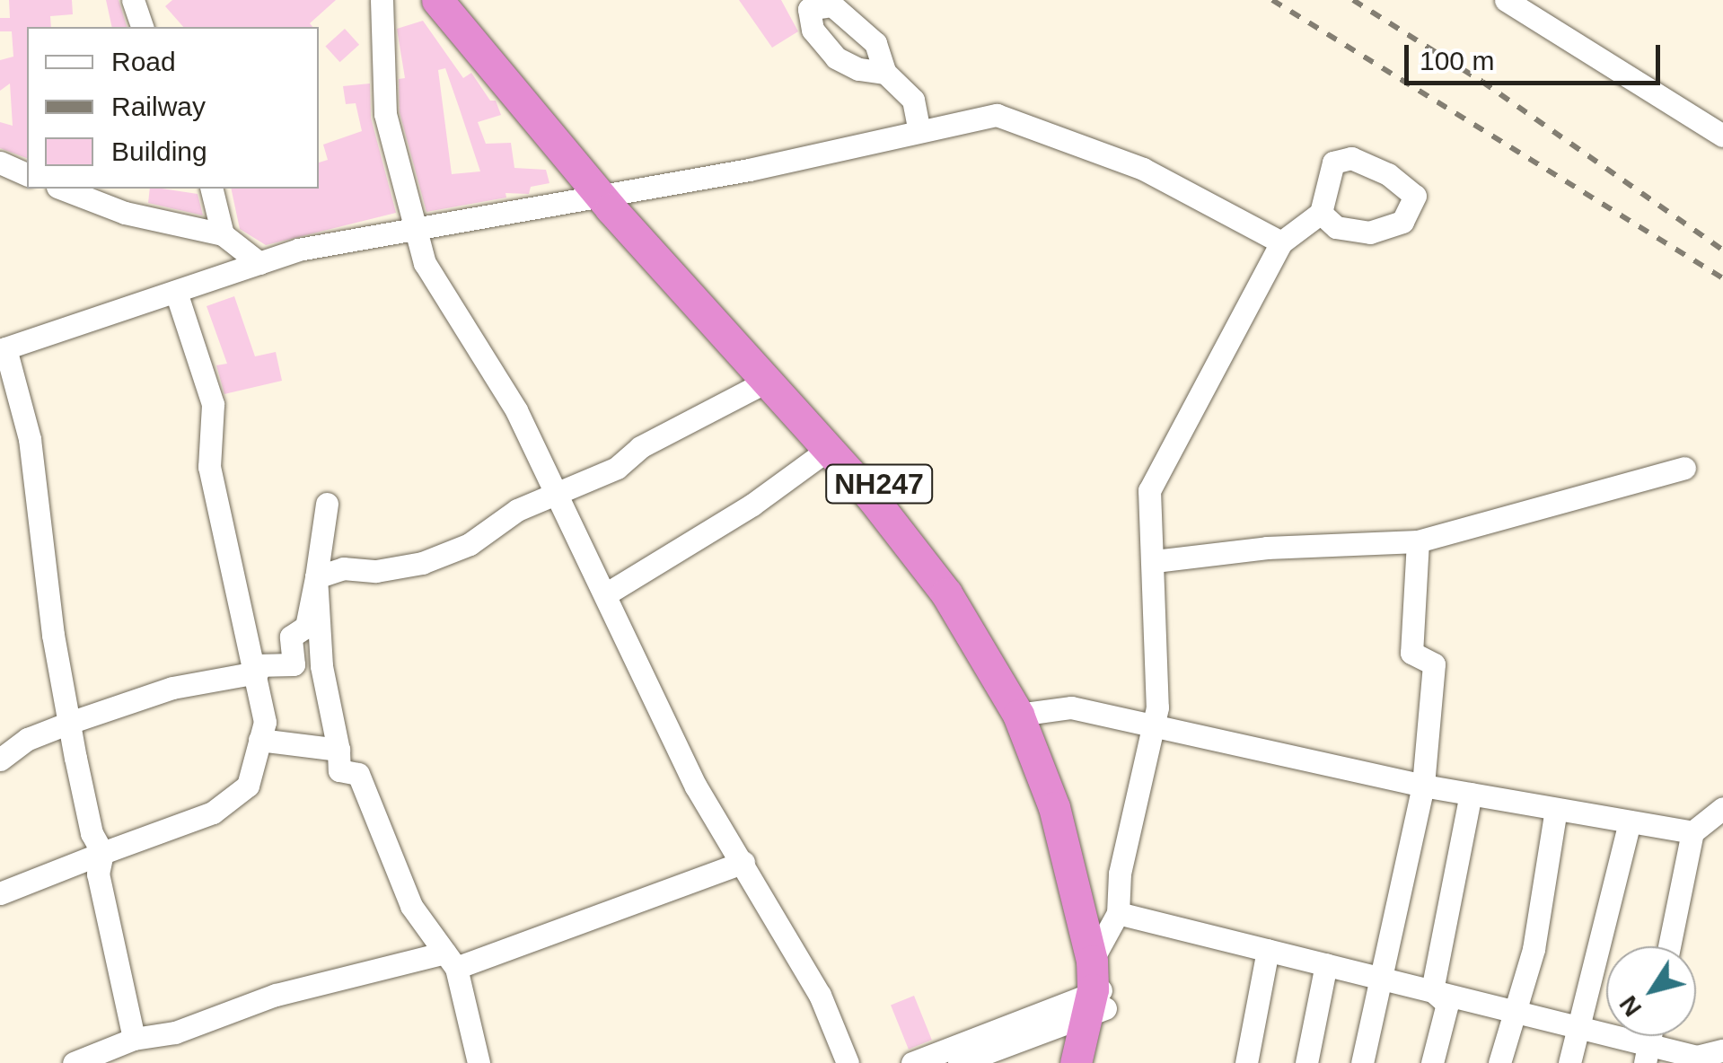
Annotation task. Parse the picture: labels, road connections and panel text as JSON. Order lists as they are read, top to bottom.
{
  "streets": {
    "highway": ["NH247"]
  },
  "legend": ["Road", "Railway", "Building"],
  "scale_bar": "100 m",
  "north": "bottom left"
}
